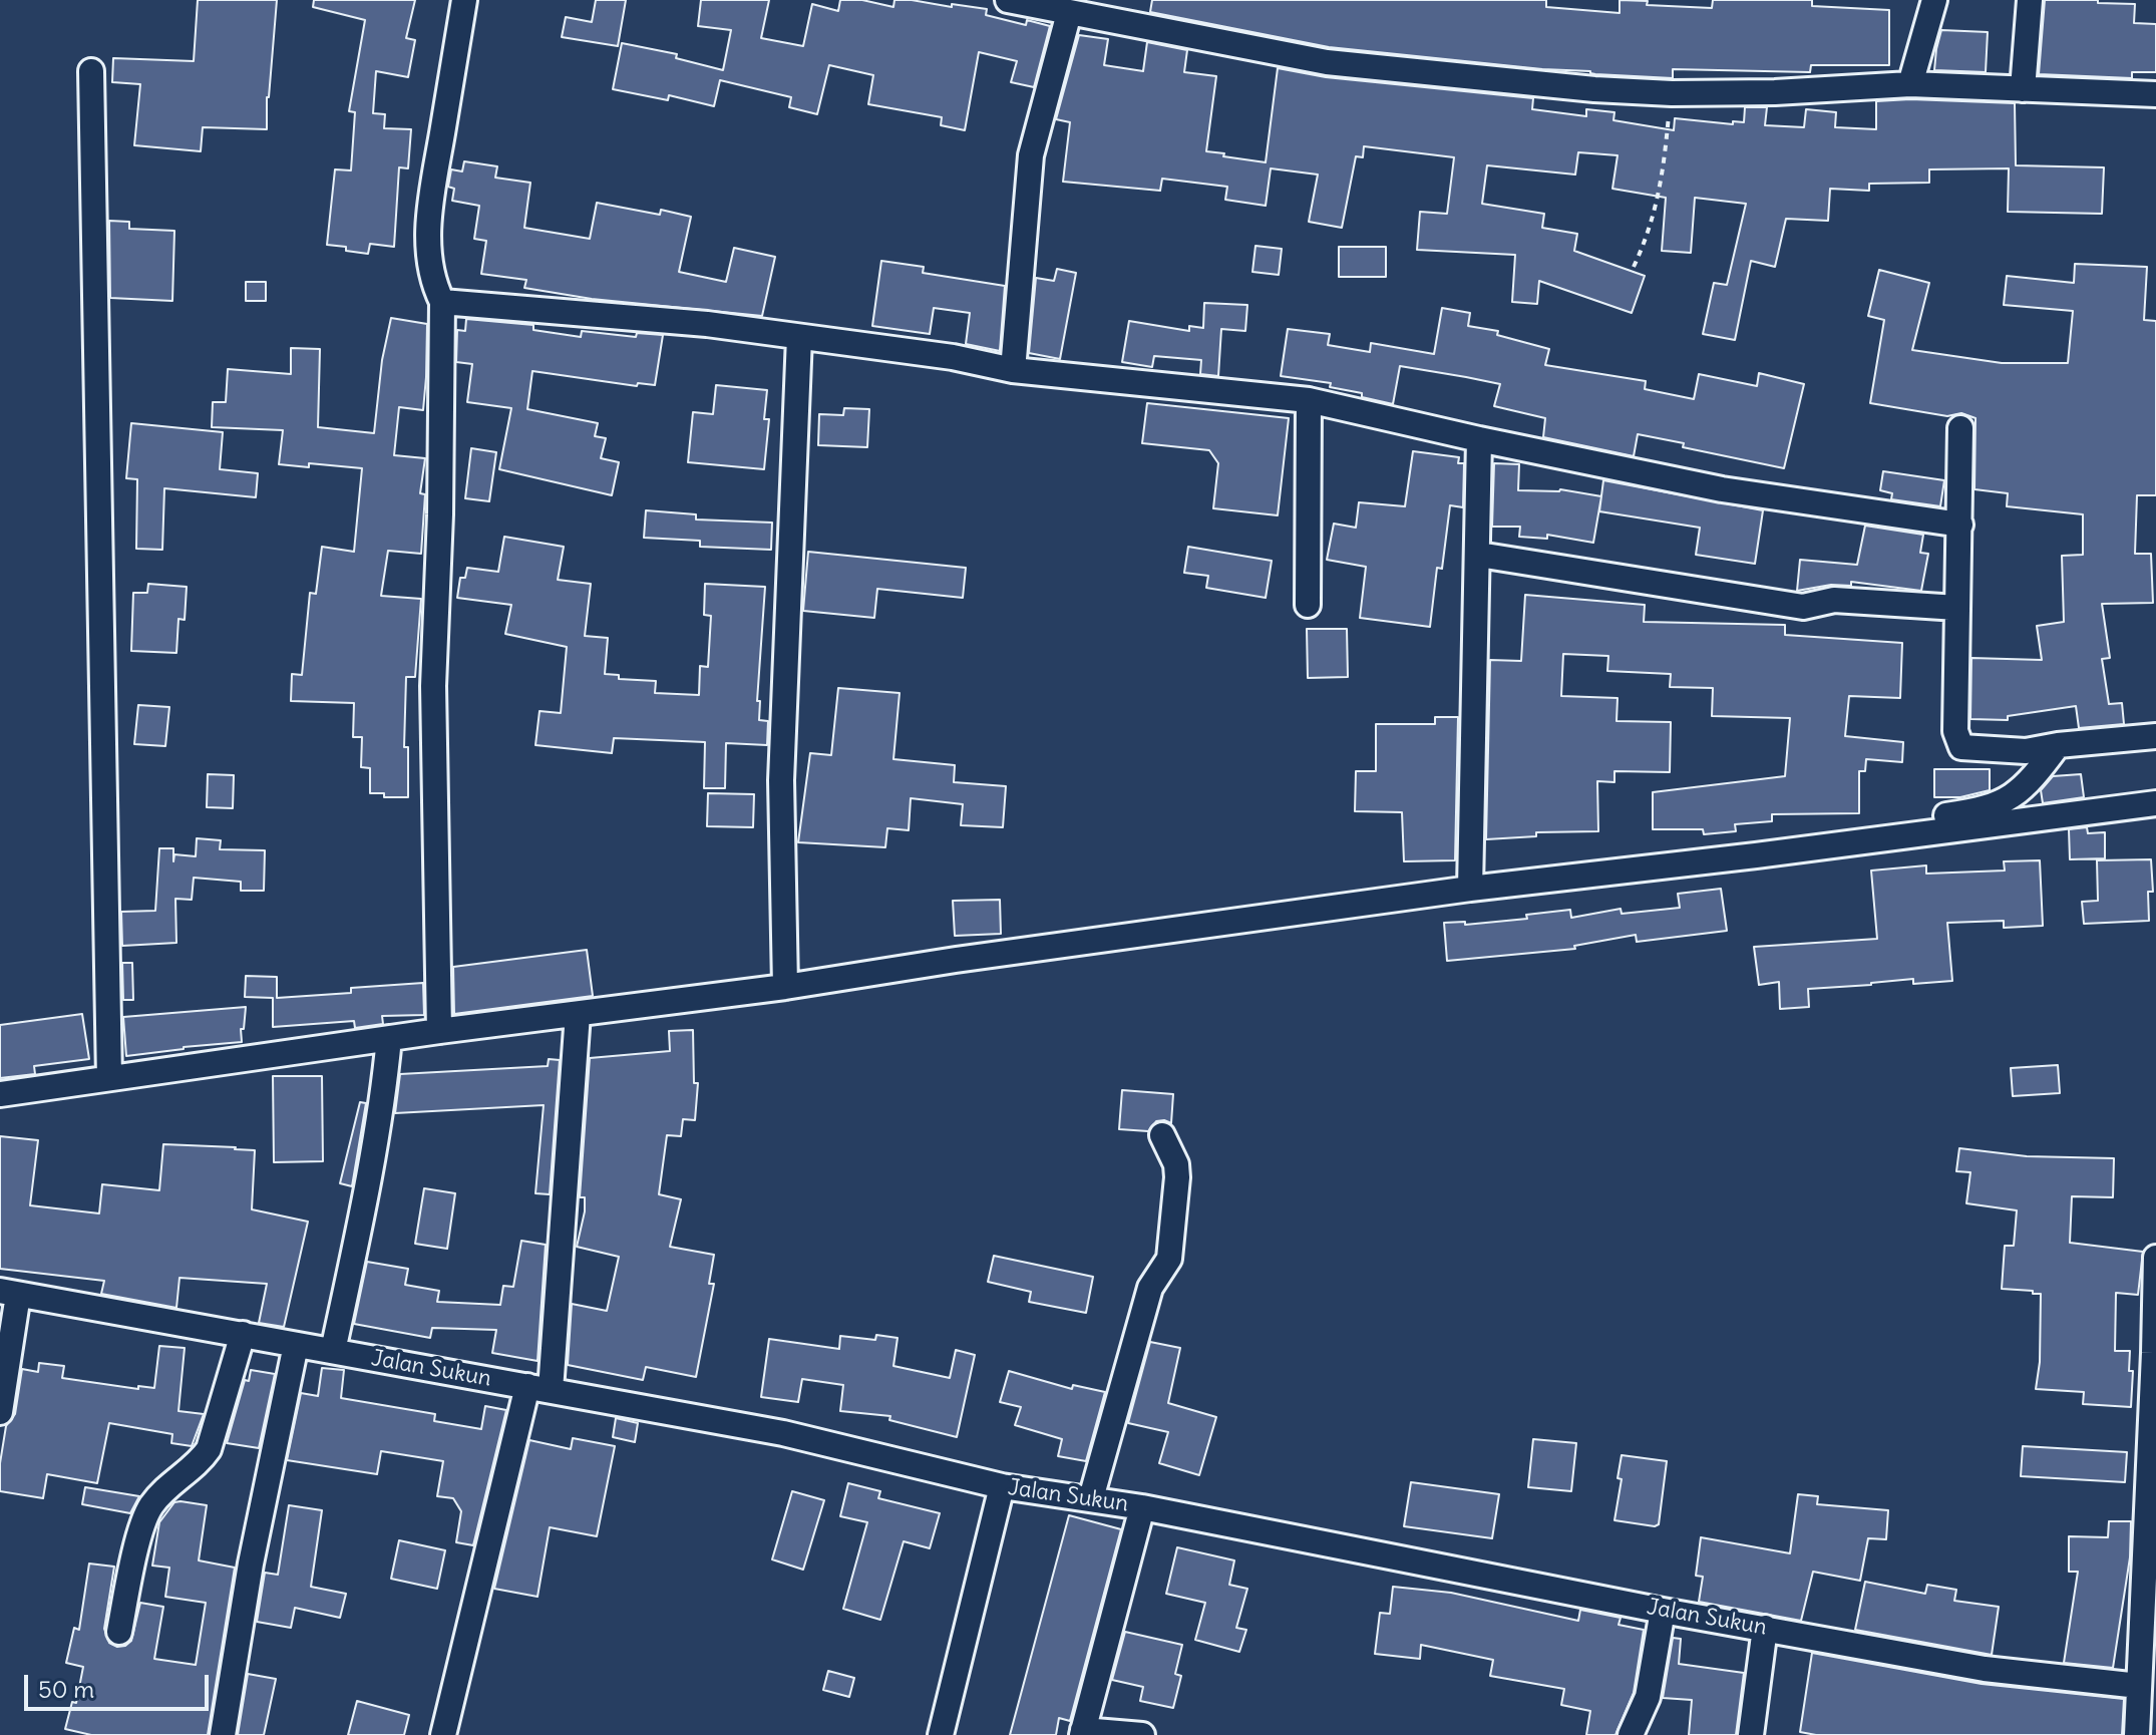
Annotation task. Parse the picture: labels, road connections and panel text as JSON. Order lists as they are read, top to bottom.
{
  "streets": {
    "street": ["Jalan Sukun"]
  },
  "scale_bar": "50 m"
}
